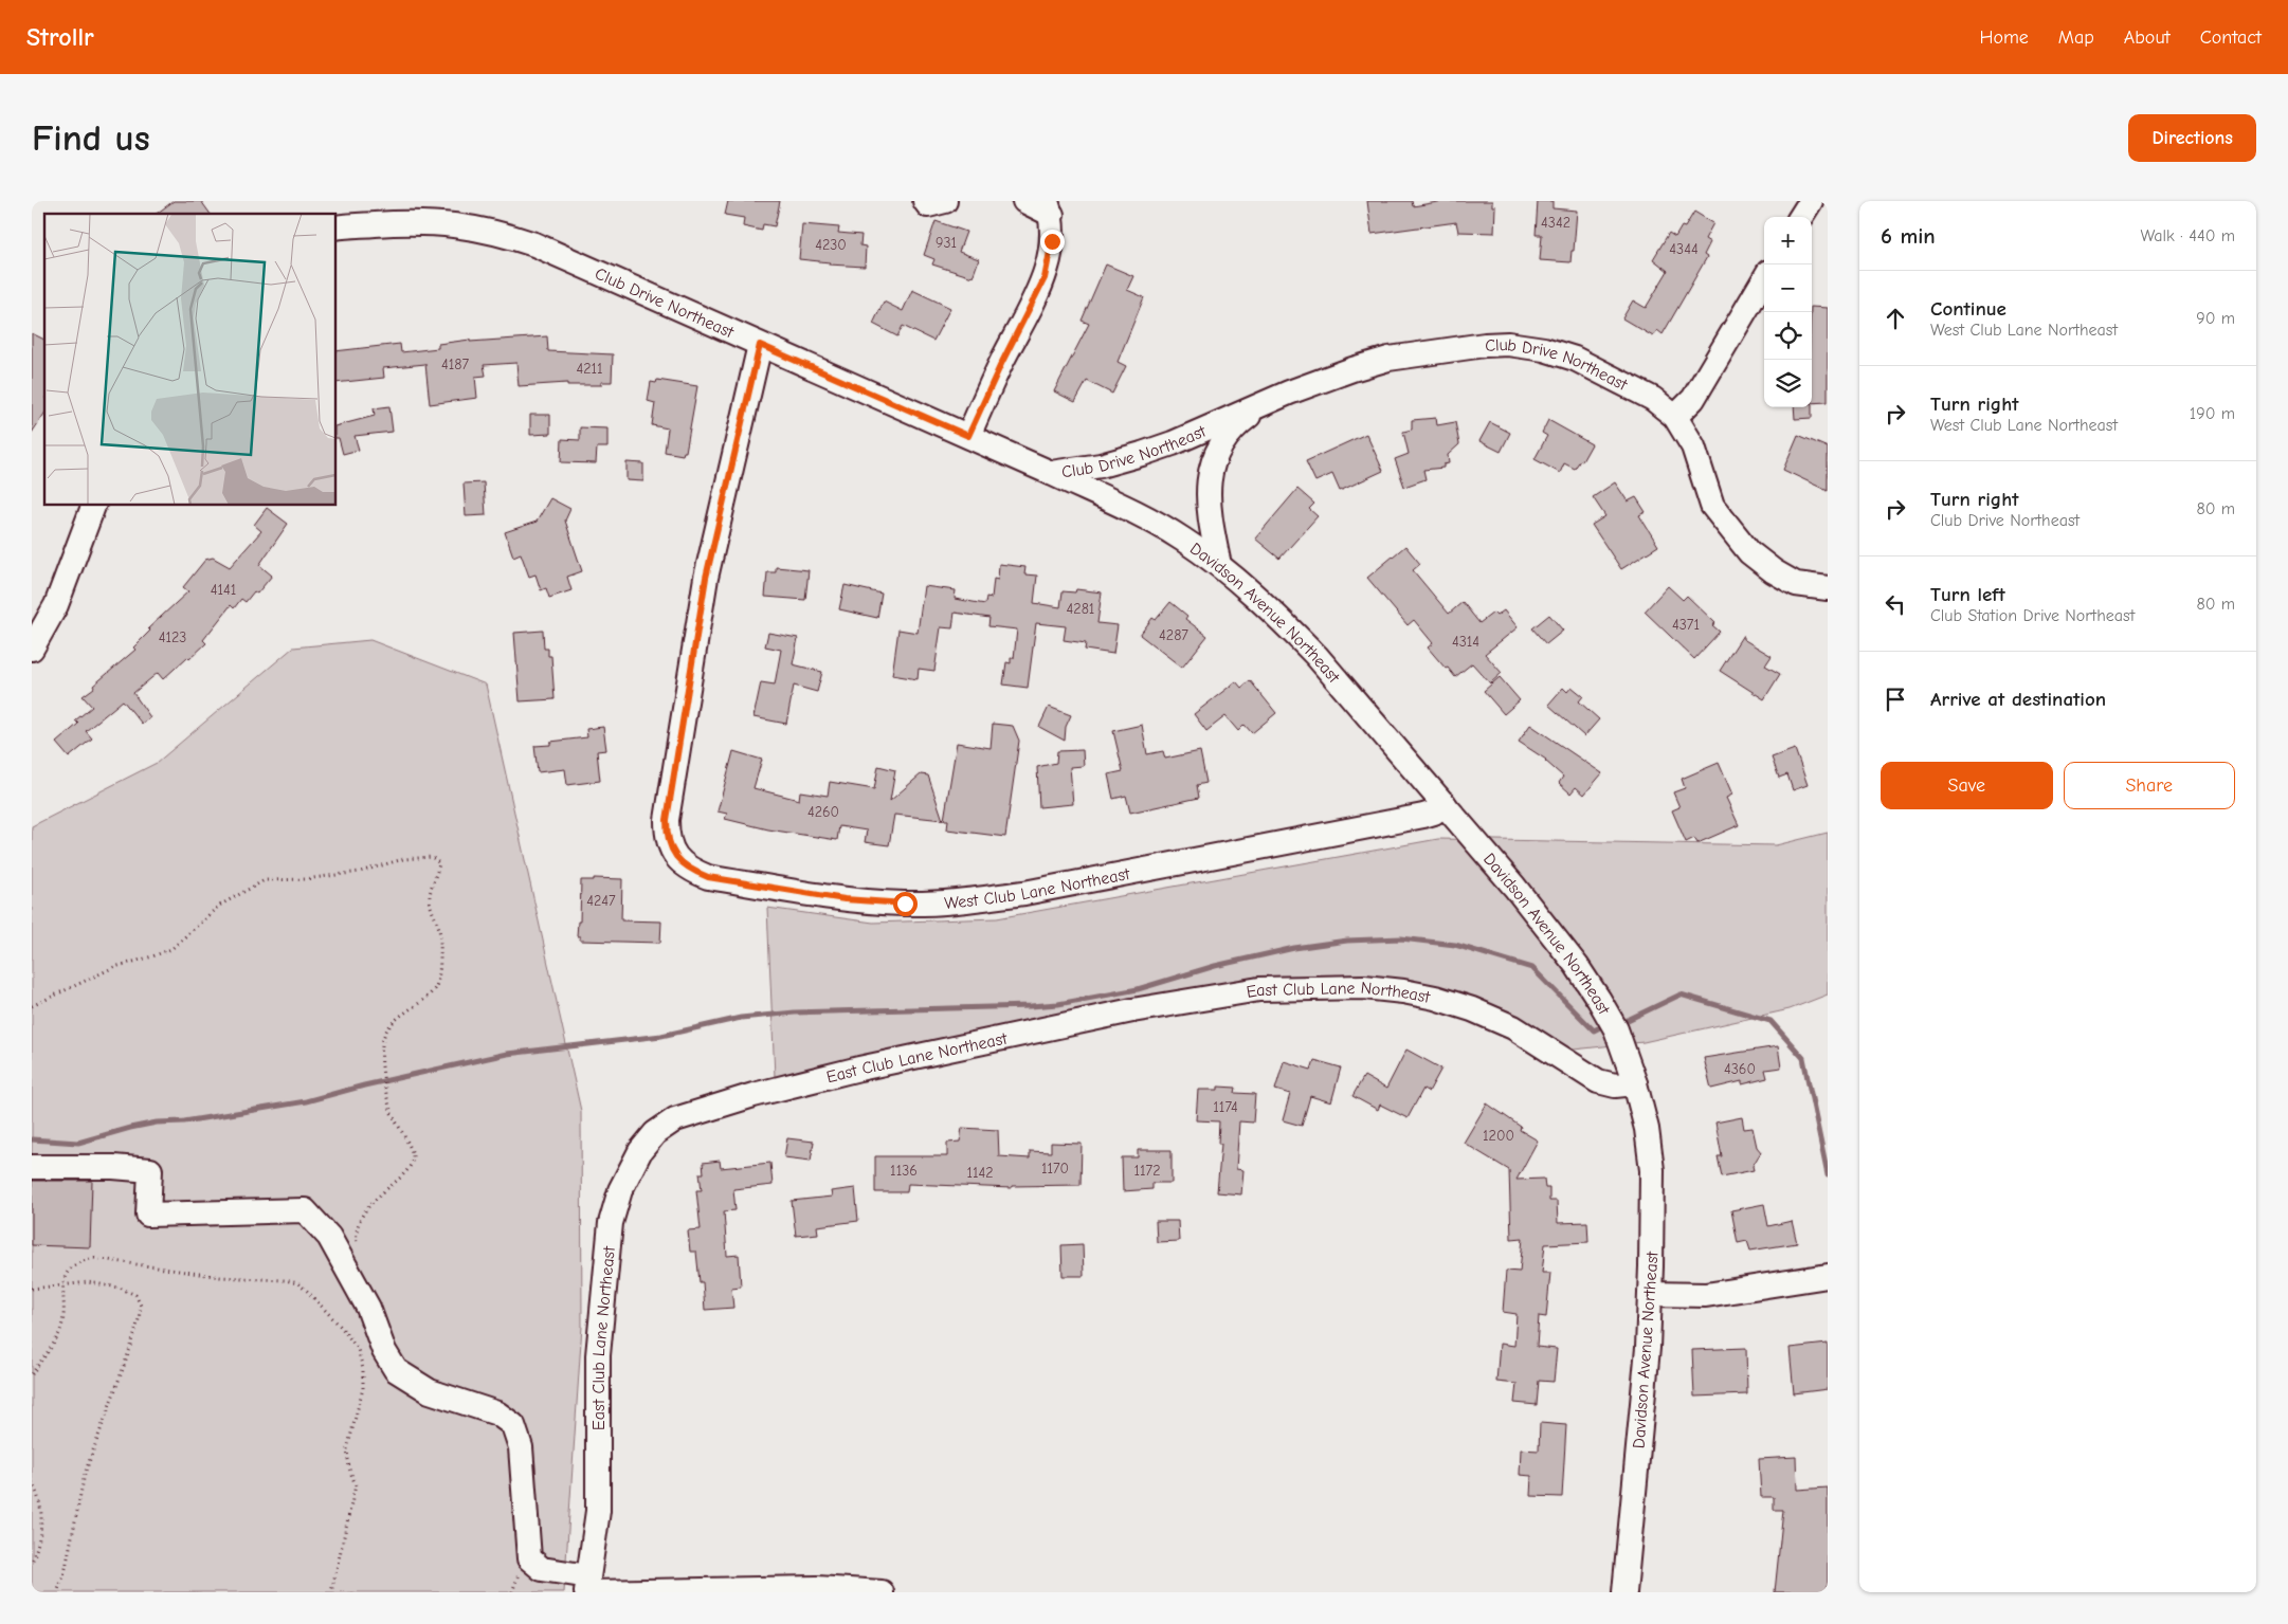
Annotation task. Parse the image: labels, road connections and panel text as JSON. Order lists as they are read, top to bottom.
{
  "streets": {
    "street": [
      "Club Drive Northeast",
      "Davidson Avenue Northeast",
      "West Club Lane Northeast",
      "East Club Lane Northeast"
    ]
  },
  "crossings": [
    ["Club Drive Northeast", "Davidson Avenue Northeast"],
    ["Club Drive Northeast", "West Club Lane Northeast"],
    ["Davidson Avenue Northeast", "West Club Lane Northeast"],
    ["Davidson Avenue Northeast", "East Club Lane Northeast"]
  ],
  "house_numbers": [
    "4342",
    "931",
    "4230",
    "4344",
    "4187",
    "4211",
    "4141",
    "4281",
    "4371",
    "4287",
    "4123",
    "4314",
    "4260",
    "4247",
    "4360",
    "1174",
    "1200",
    "1170",
    "1136",
    "1172",
    "1142"
  ],
  "page": {
    "header": "Strollr",
    "nav": [
      "Home",
      "Map",
      "About",
      "Contact"
    ],
    "buttons": [
      "Directions",
      ["Save", "Share"]
    ],
    "title": "Find us",
    "heading": ["6 min", "Walk · 440 m"],
    "map_buttons": ["+", "−"],
    "list": [
      ["Continue", "West Club Lane Northeast", "90 m"],
      ["Turn right", "West Club Lane Northeast", "190 m"],
      ["Turn right", "Club Drive Northeast", "80 m"],
      ["Turn left", "Club Station Drive Northeast", "80 m"],
      "Arrive at destination"
    ]
  }
}
